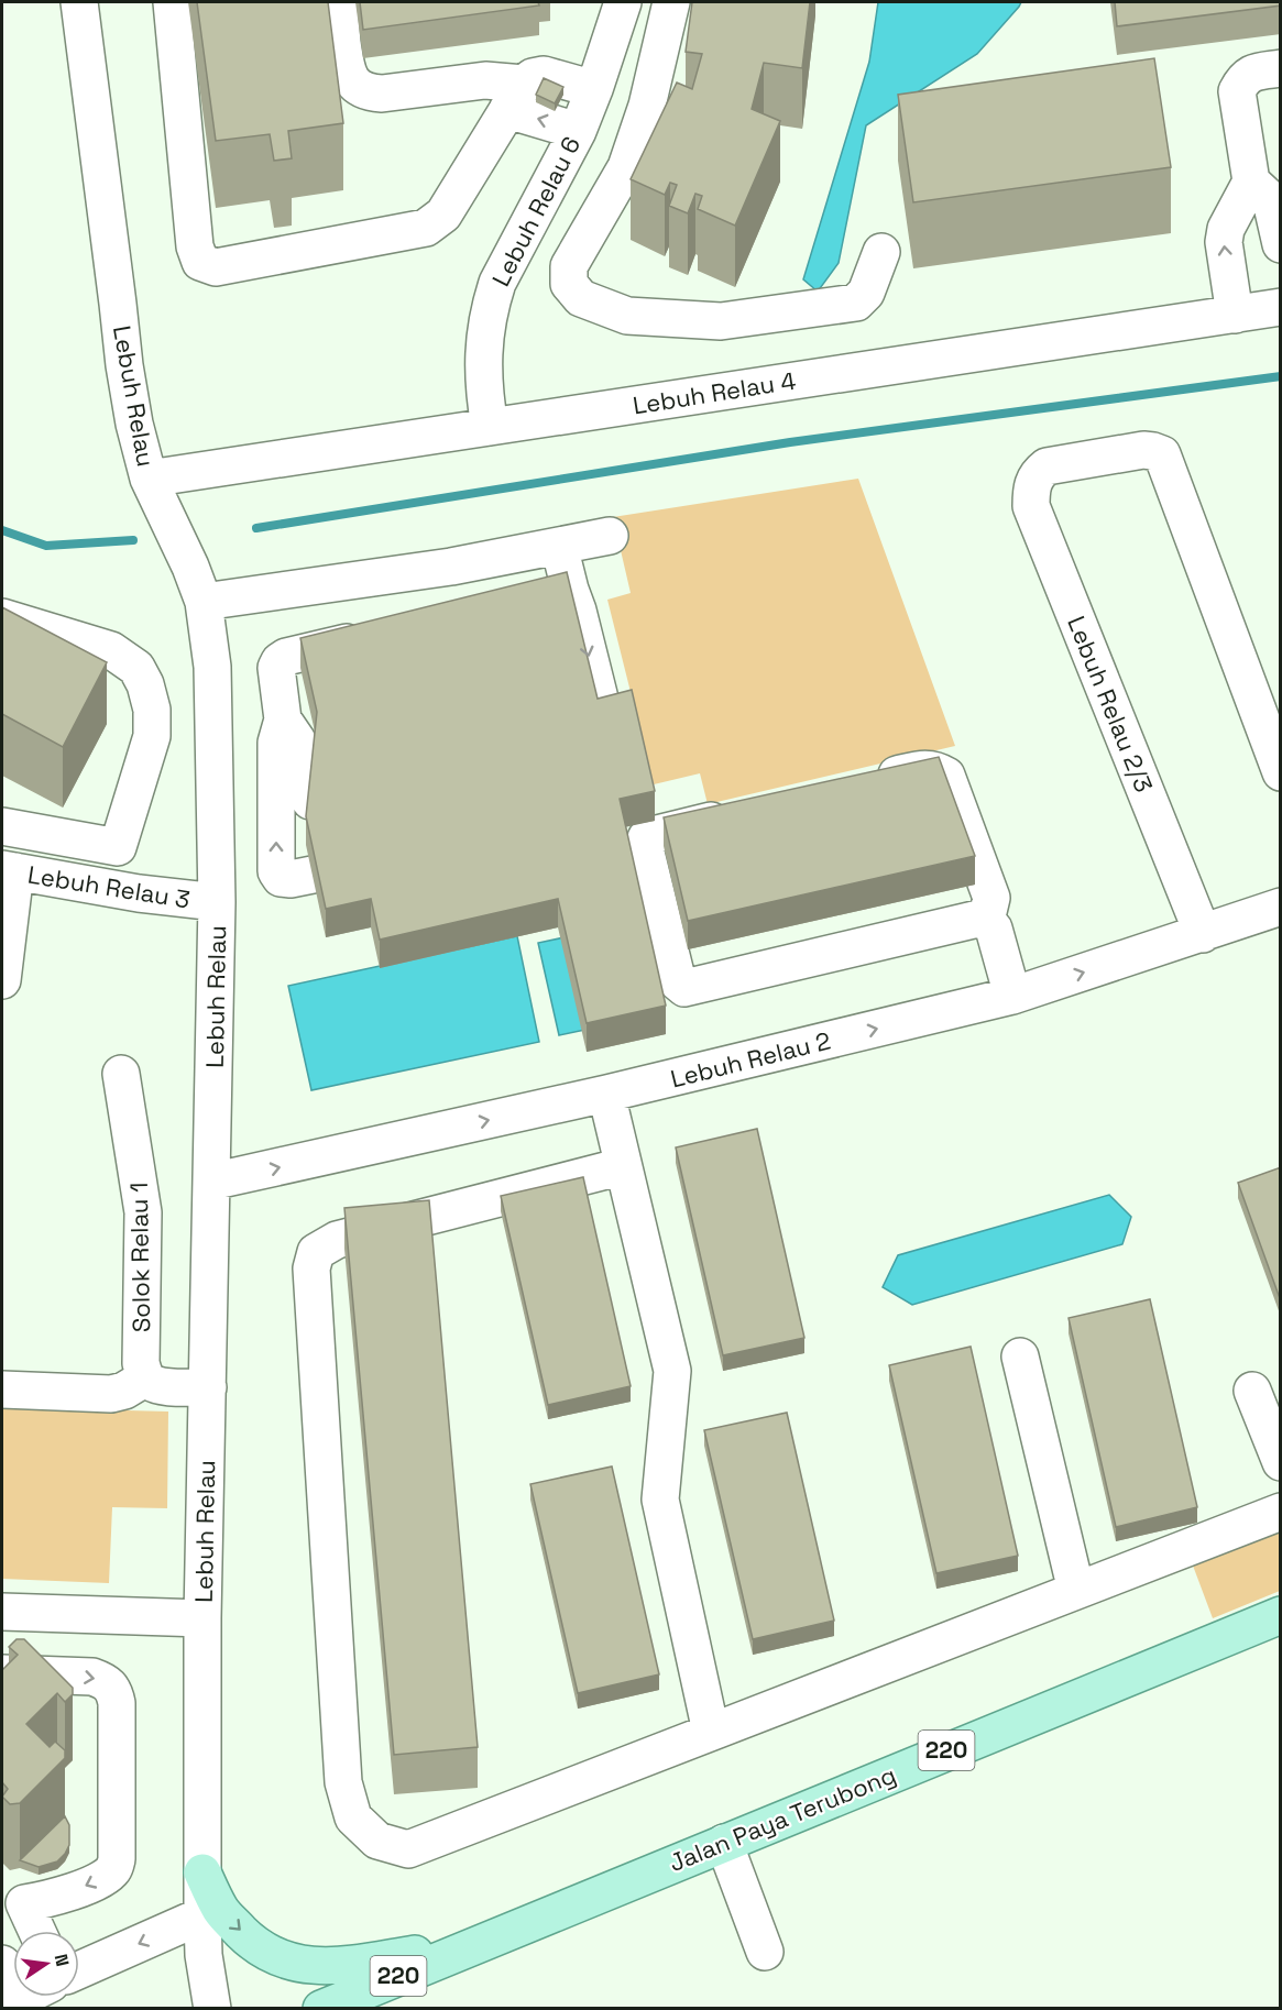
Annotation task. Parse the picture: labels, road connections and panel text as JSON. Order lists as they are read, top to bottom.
{
  "streets": {
    "main road": ["220", "Jalan Paya Terubong"],
    "street": [
      "Lebuh Relau 6",
      "Lebuh Relau 4",
      "Lebuh Relau",
      "Lebuh Relau 2/3",
      "Lebuh Relau 3",
      "Lebuh Relau 2",
      "Solok Relau 1"
    ]
  },
  "crossings": [
    ["Lebuh Relau 6", "Lebuh Relau 4"],
    ["Lebuh Relau 4", "Lebuh Relau"],
    ["Lebuh Relau", "Lebuh Relau 3"],
    ["Lebuh Relau", "Lebuh Relau 2"],
    ["Lebuh Relau 2/3", "Lebuh Relau 2"]
  ],
  "one_way": ["Lebuh Relau 2"],
  "north": "right"
}
